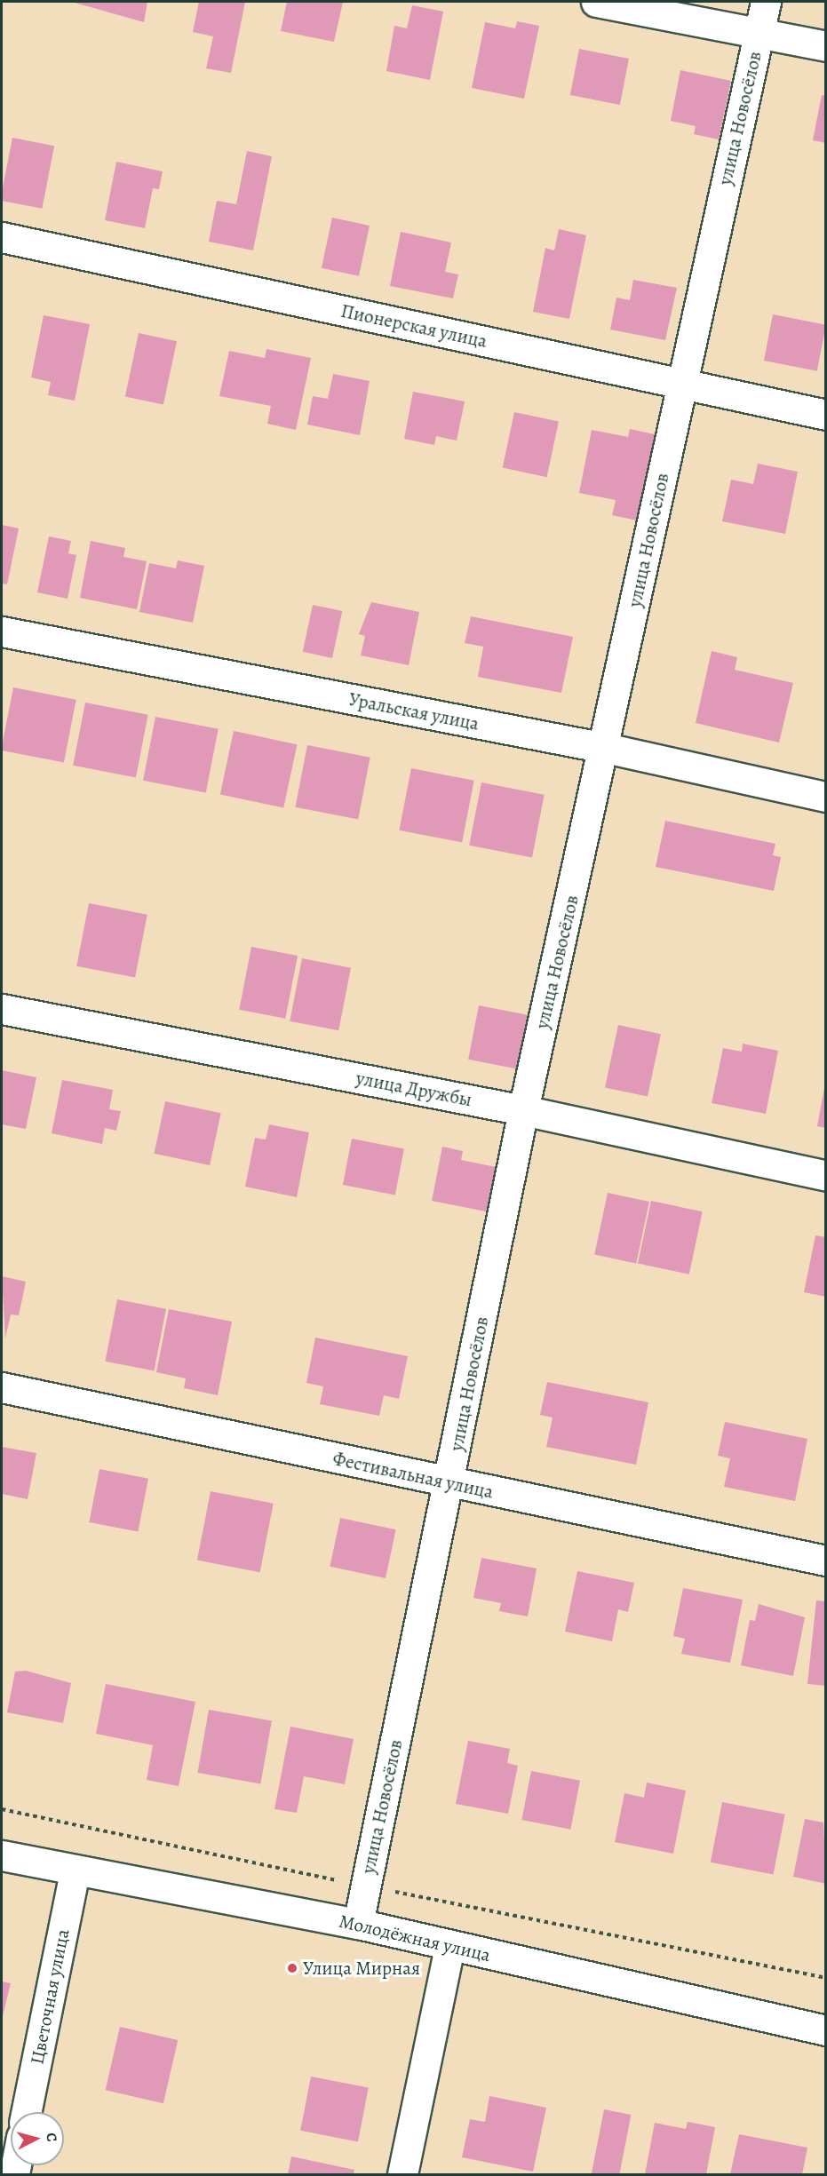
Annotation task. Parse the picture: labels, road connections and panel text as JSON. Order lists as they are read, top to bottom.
{
  "streets": {
    "street": [
      "улица Новосёлов",
      "Пионерская улица",
      "Уральская улица",
      "улица Дружбы",
      "Фестивальная улица",
      "Молодёжная улица",
      "Цветочная улица"
    ]
  },
  "crossings": [
    ["улица Новосёлов", "Пионерская улица"],
    ["улица Новосёлов", "Уральская улица"],
    ["улица Новосёлов", "улица Дружбы"],
    ["улица Новосёлов", "Фестивальная улица"],
    ["улица Новосёлов", "Молодёжная улица"],
    ["Молодёжная улица", "Цветочная улица"]
  ],
  "places": ["Улица Мирная"],
  "north": "right"
}
